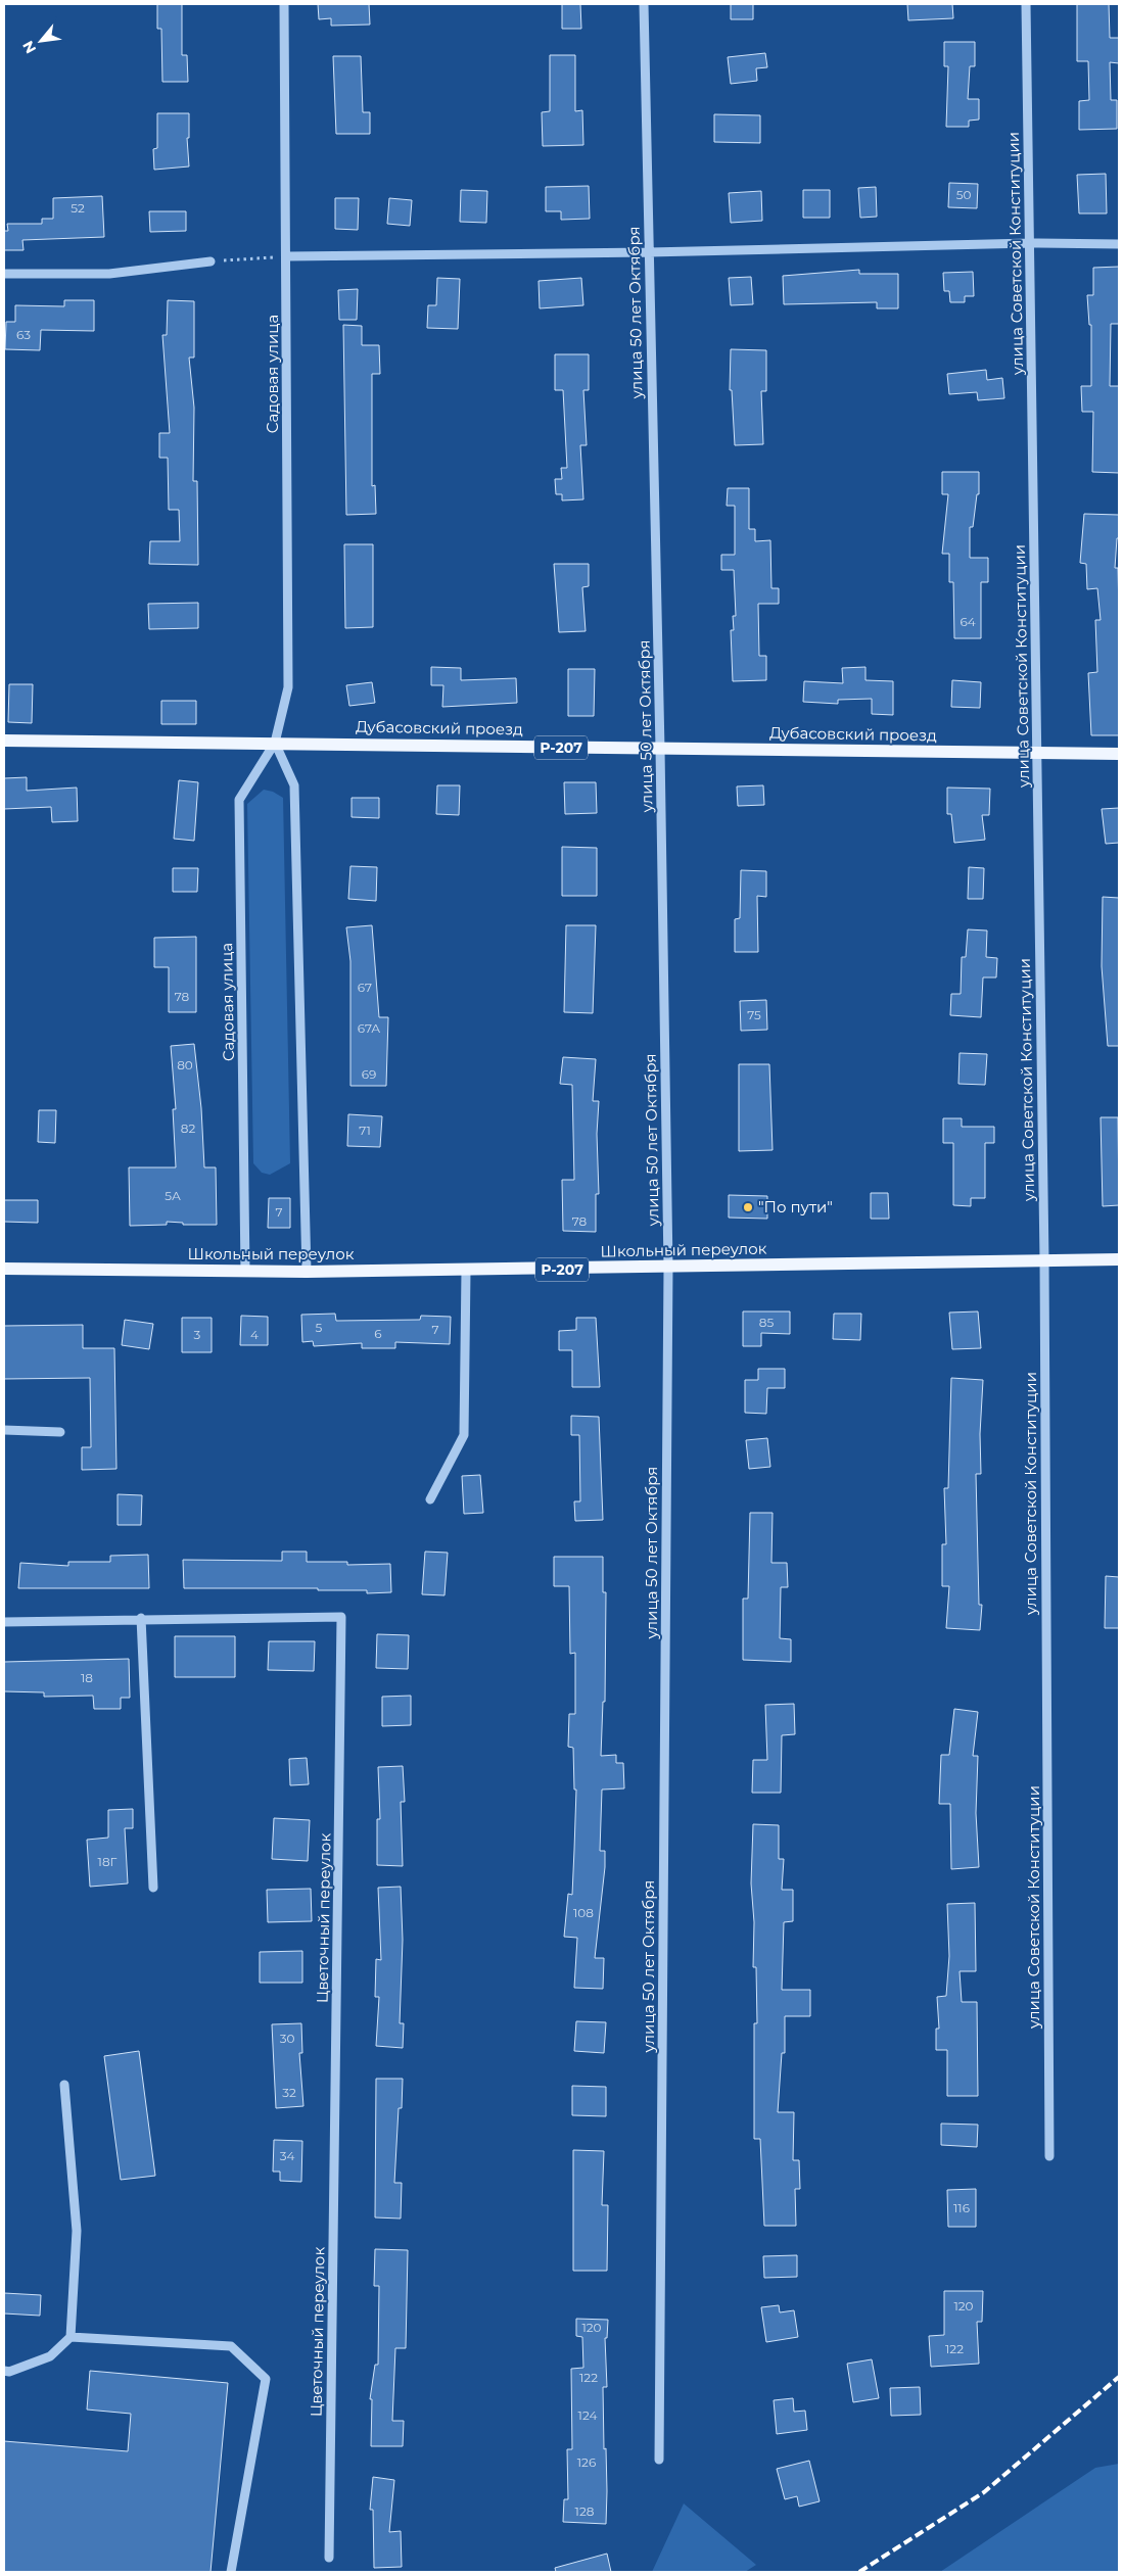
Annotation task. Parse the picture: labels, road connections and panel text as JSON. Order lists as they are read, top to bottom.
{
  "streets": {
    "main road": ["Дубасовский проезд", "Р-207", "Школьный переулок"],
    "street": [
      "улица Советской Конституции",
      "улица 50 лет Октября",
      "Садовая улица",
      "Цветочный переулок"
    ]
  },
  "crossings": [
    ["улица Советской Конституции", "Дубасовский проезд"],
    ["улица Советской Конституции", "Школьный переулок"],
    ["улица 50 лет Октября", "Дубасовский проезд"],
    ["улица 50 лет Октября", "Школьный переулок"],
    ["Садовая улица", "Дубасовский проезд"],
    ["Садовая улица", "Школьный переулок"]
  ],
  "places": ["\"По пути\""],
  "house_numbers": [
    "50",
    "52",
    "63",
    "64",
    "67",
    "78",
    "75",
    "67А",
    "80",
    "69",
    "82",
    "71",
    "5А",
    "7",
    "78",
    "85",
    "5",
    "7",
    "6",
    "3",
    "4",
    "18",
    "18Г",
    "108",
    "30",
    "32",
    "34",
    "116",
    "120",
    "120",
    "122",
    "122",
    "124",
    "126",
    "128"
  ],
  "north": "bottom left"
}
